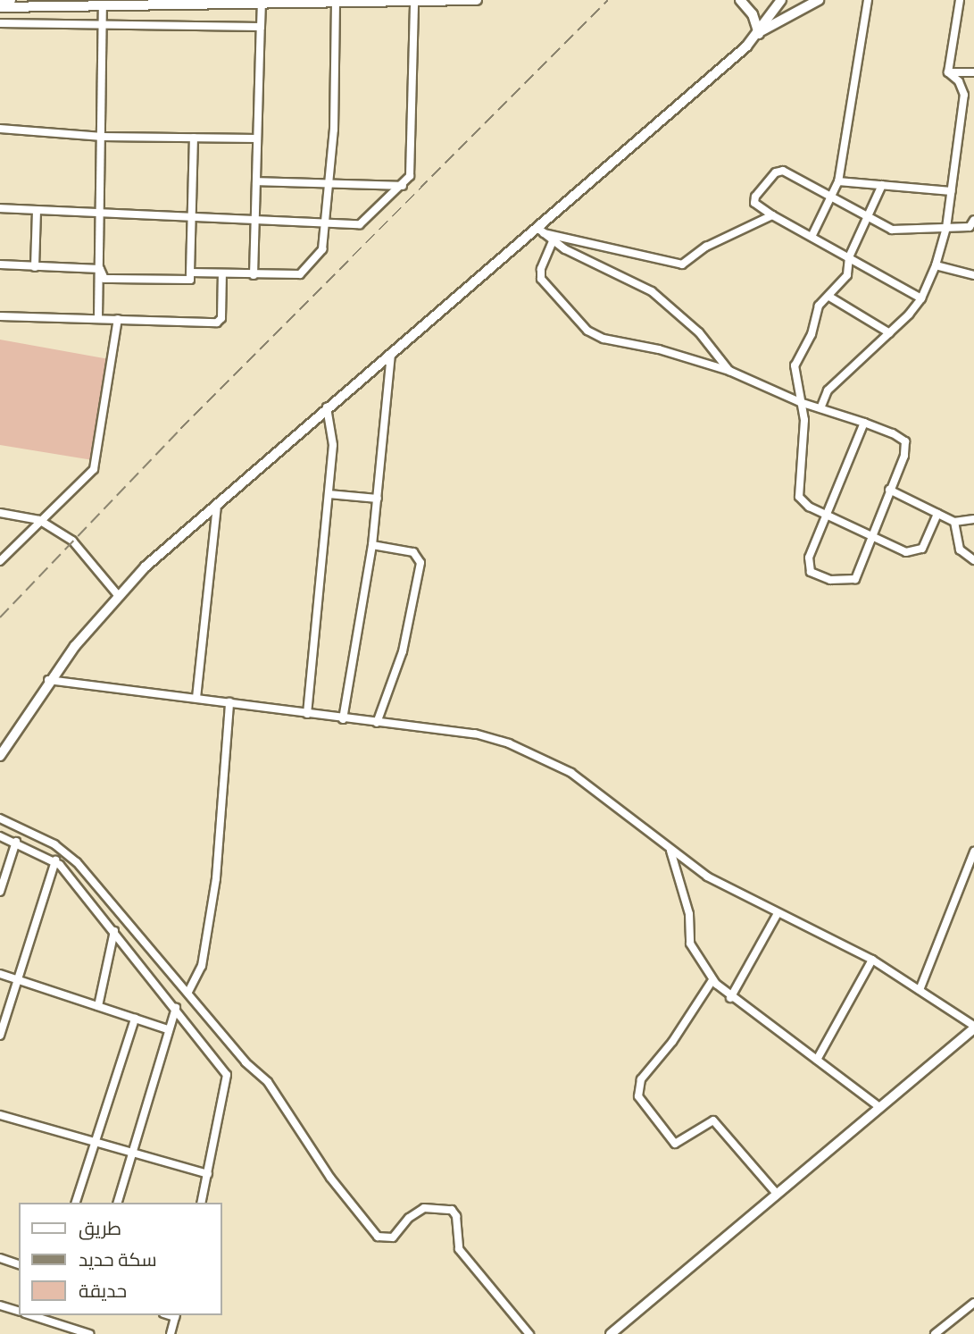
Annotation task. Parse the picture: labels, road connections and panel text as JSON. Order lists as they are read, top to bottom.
{
  "legend": ["طريق", "سكة حديد", "حديقة"]
}
